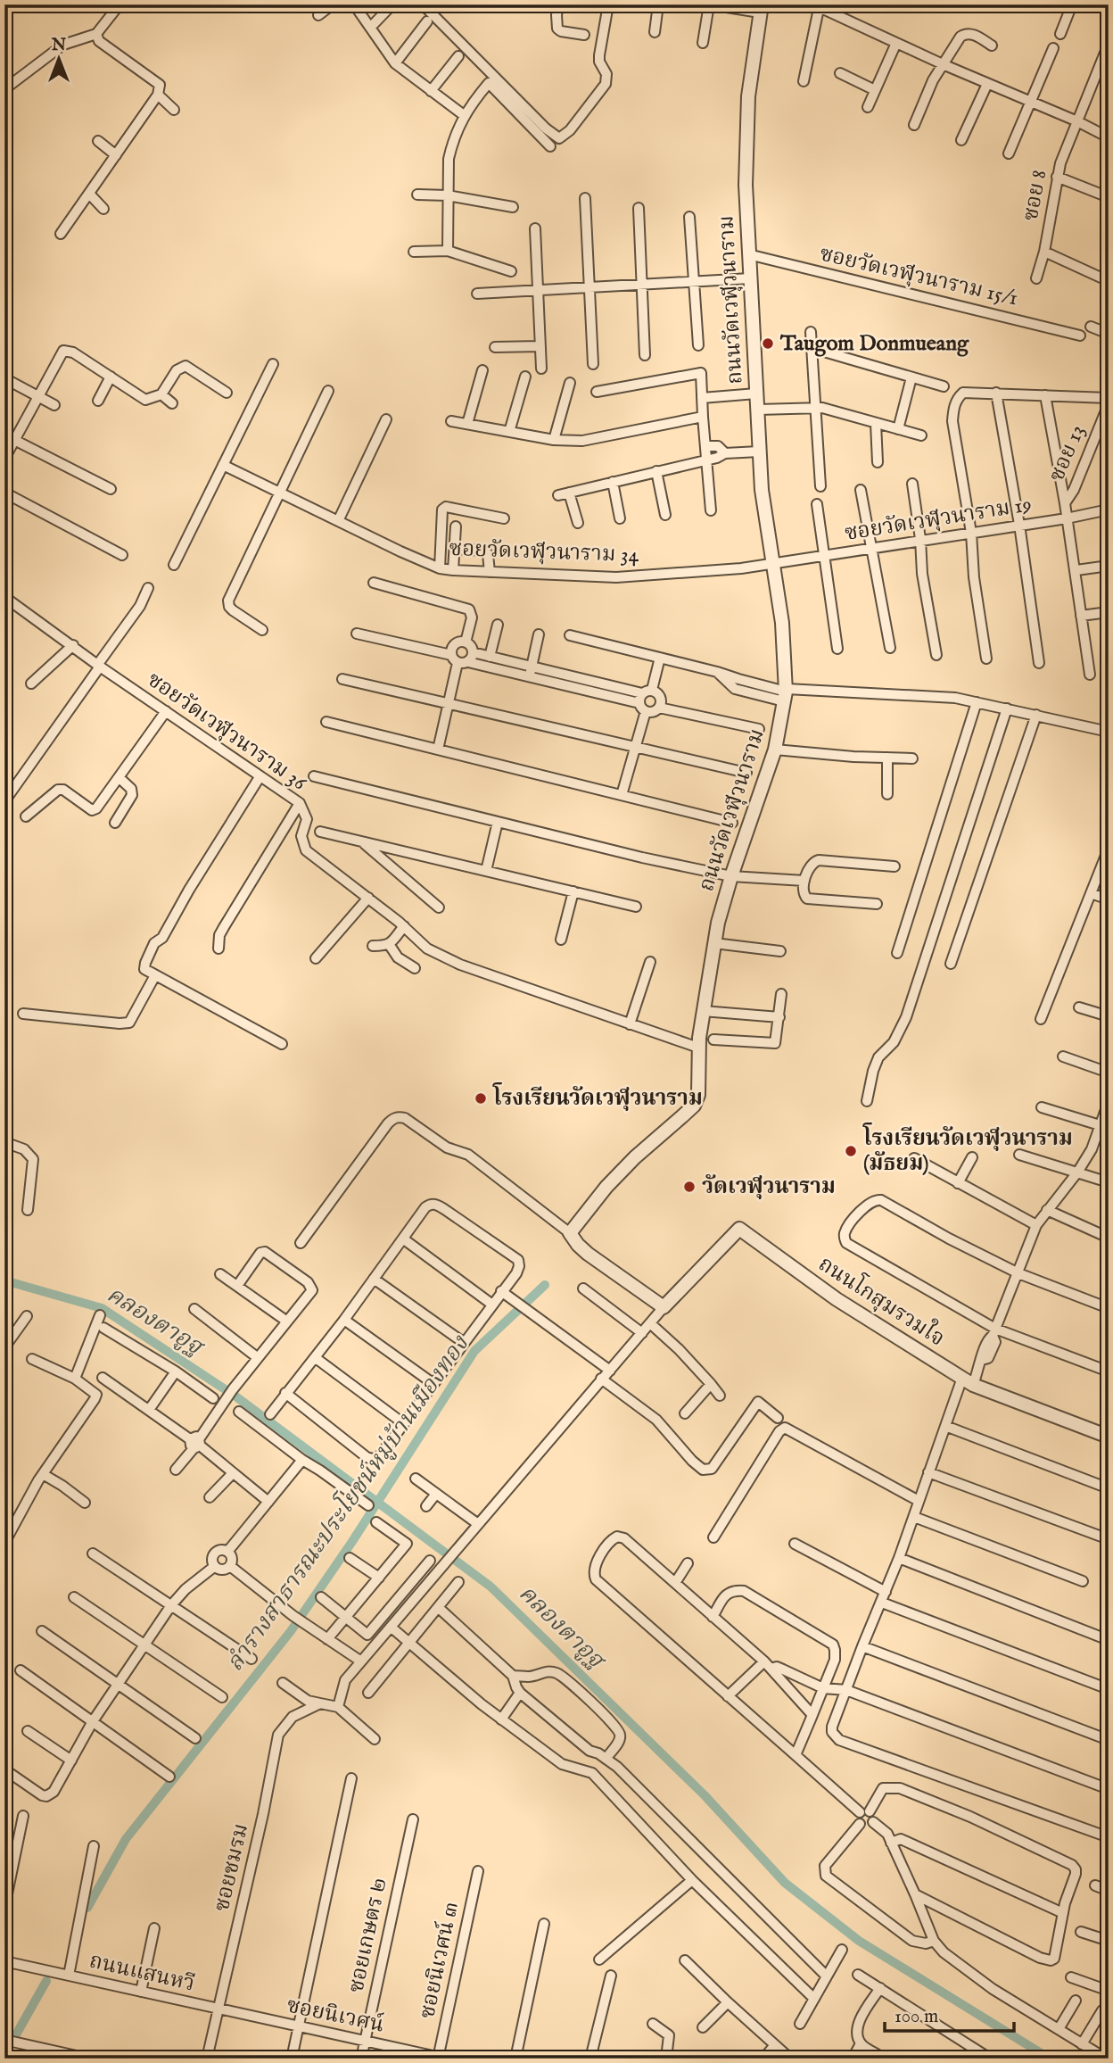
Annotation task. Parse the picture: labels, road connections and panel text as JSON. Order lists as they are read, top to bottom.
{
  "streets": {
    "street": [
      "ซอย 8",
      "ซอยวัดเวฬุวนาราม 15/1",
      "ถนนวัดเวฬุวนาราม",
      "ซอย 13",
      "ซอยวัดเวฬุวนาราม 19",
      "ซอยวัดเวฬุวนาราม 34",
      "ซอยวัดเวฬุวนาราม 36",
      "ถนนโกสุมรวมใจ",
      "ซอยชมรม",
      "ซอยเกษตร ๒",
      "ซอยนิเวศน์ ๓",
      "ถนนแสนหวี",
      "ซอยนิเวศน์"
    ]
  },
  "crossings": [
    ["ซอยวัดเวฬุวนาราม 15/1", "ถนนวัดเวฬุวนาราม"],
    ["ถนนวัดเวฬุวนาราม", "ซอยวัดเวฬุวนาราม 19"],
    ["ถนนวัดเวฬุวนาราม", "ซอยวัดเวฬุวนาราม 34"],
    ["ถนนวัดเวฬุวนาราม", "ซอยวัดเวฬุวนาราม 36"],
    ["ซอย 13", "ซอยวัดเวฬุวนาราม 19"],
    ["ซอยวัดเวฬุวนาราม 19", "ซอยวัดเวฬุวนาราม 34"],
    ["ซอยชมรม", "ถนนแสนหวี"],
    ["ซอยชมรม", "ซอยนิเวศน์"],
    ["ซอยเกษตร ๒", "ซอยนิเวศน์"],
    ["ซอยนิเวศน์ ๓", "ซอยนิเวศน์"],
    ["ถนนแสนหวี", "ซอยนิเวศน์"]
  ],
  "water": ["คลองตาอูฐ", "ลำรางสาธารณะประโยชน์หมู่บ้านเมืองทอง"],
  "places": [
    "Taugom Donmueang",
    "โรงเรียนวัดเวฬุวนาราม",
    "โรงเรียนวัดเวฬุวนาราม (มัธยม)",
    "วัดเวฬุวนาราม"
  ],
  "scale_bar": "100 m",
  "north": "top"
}
